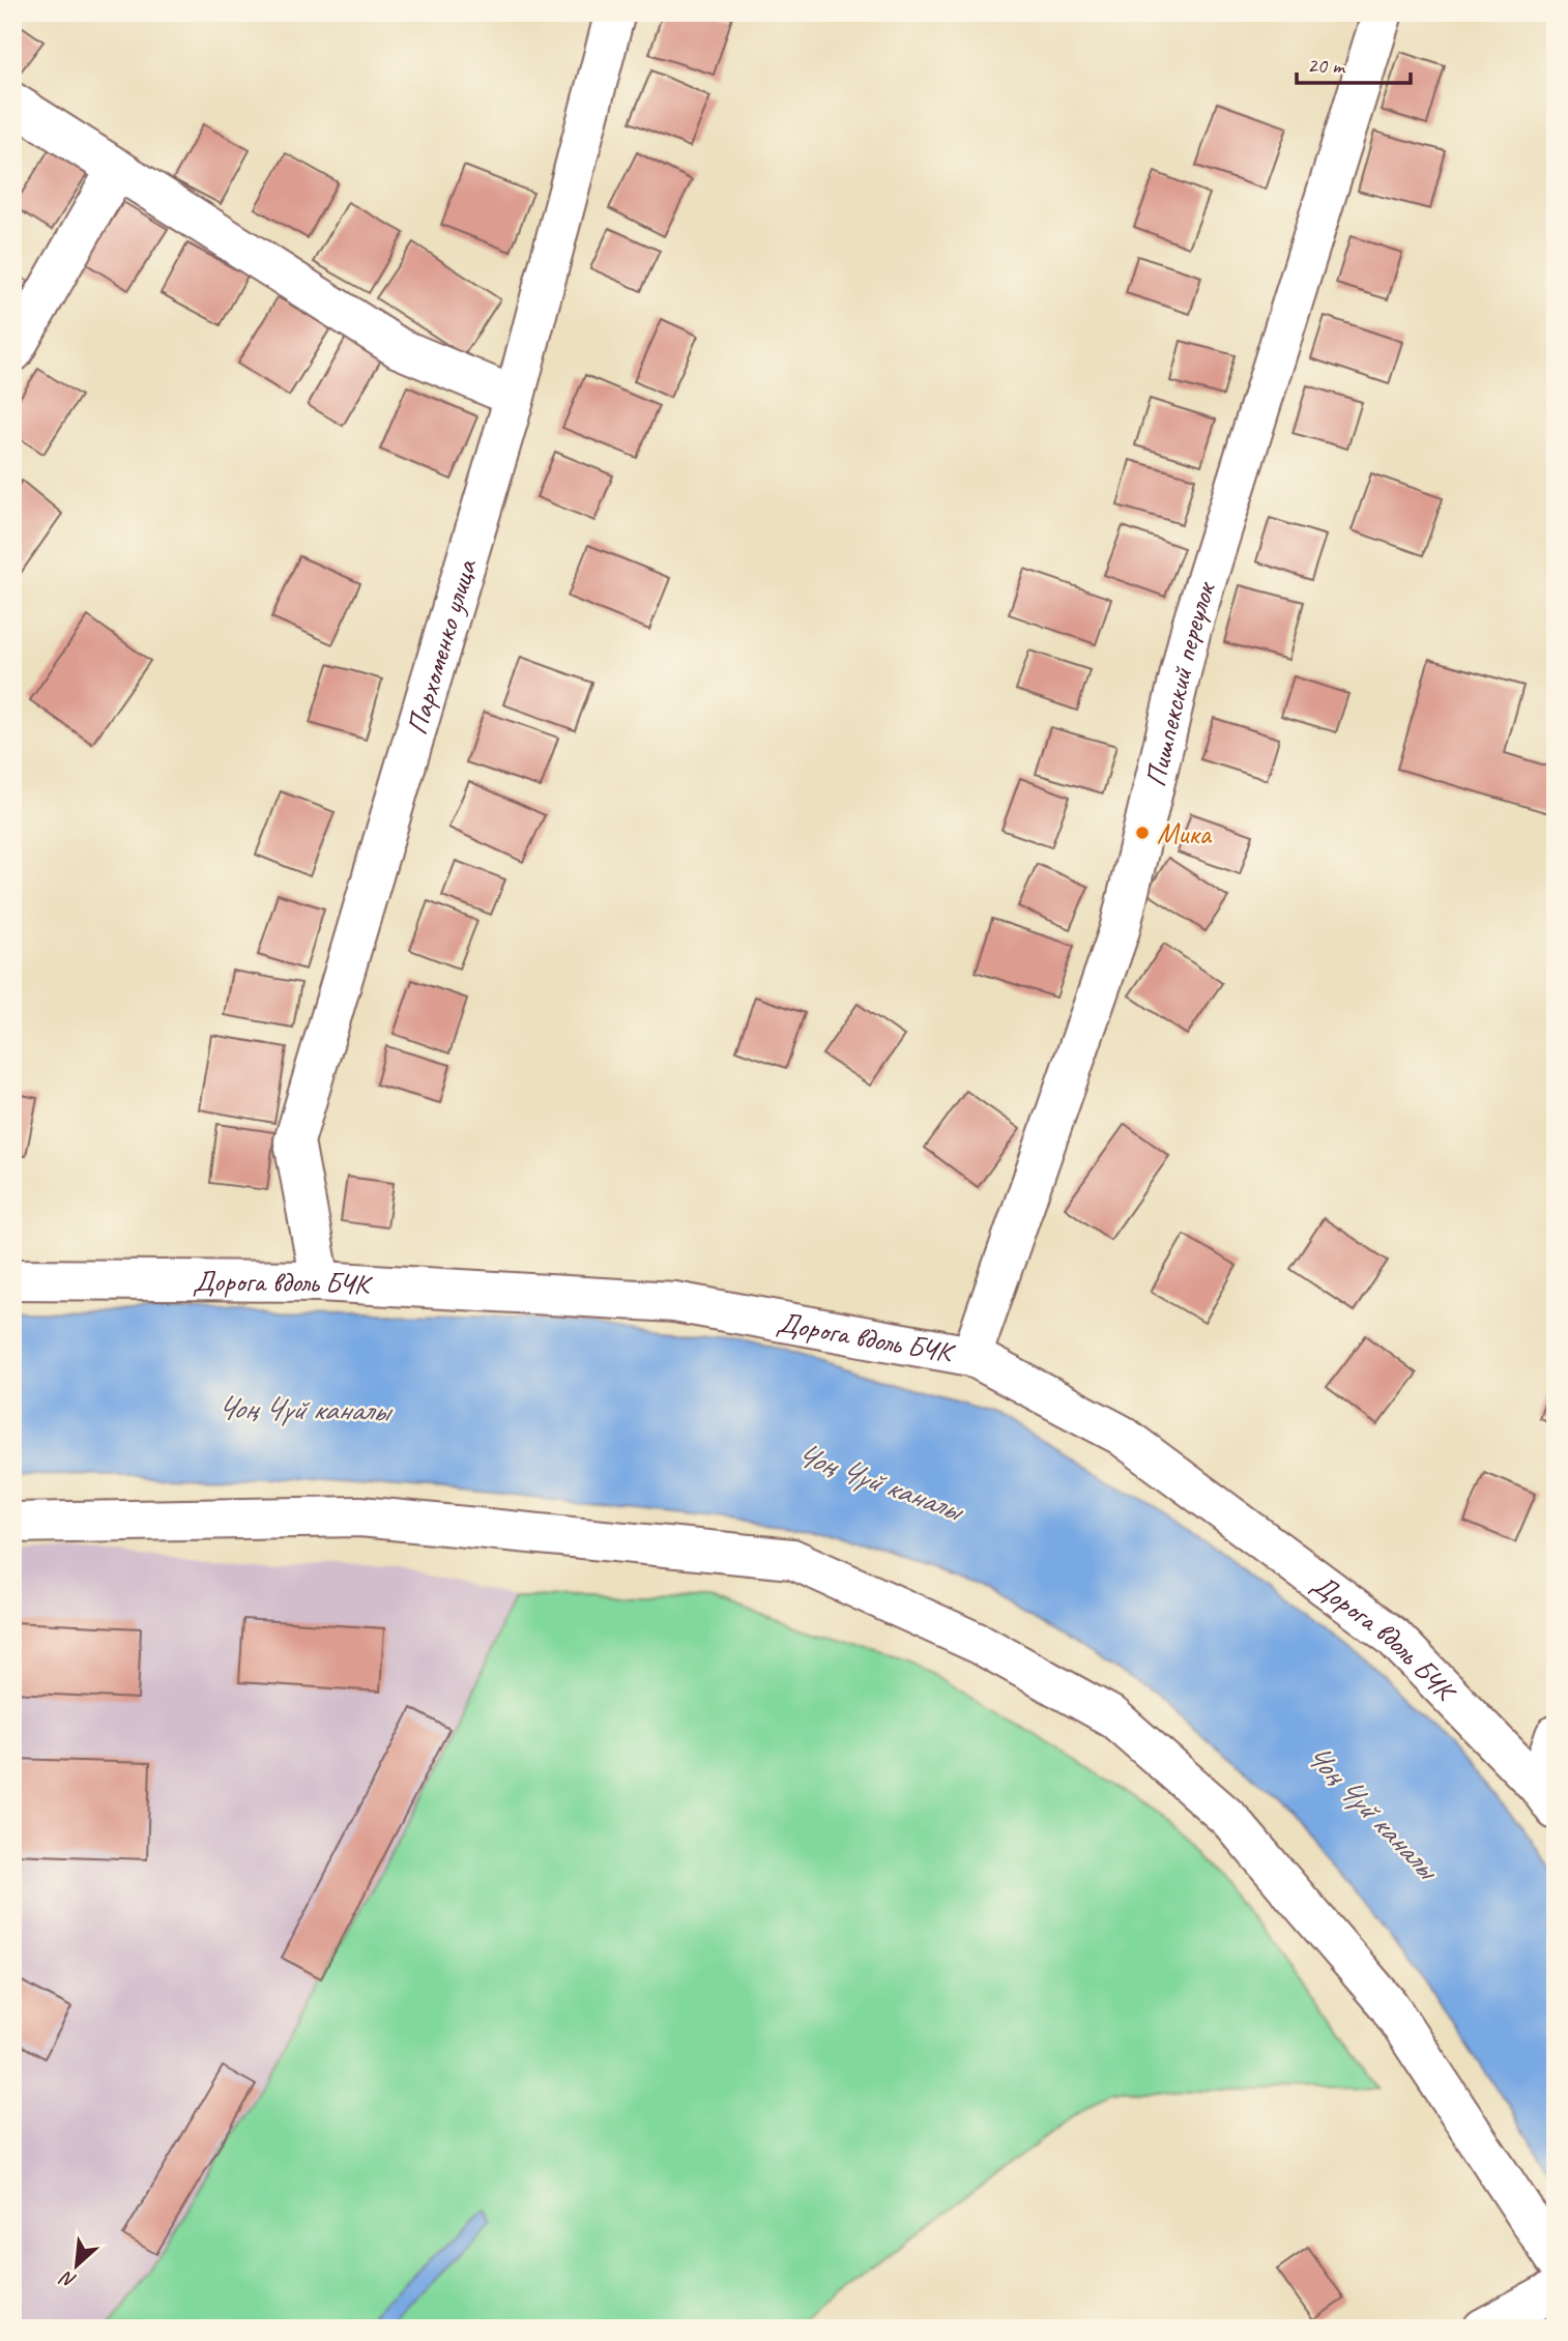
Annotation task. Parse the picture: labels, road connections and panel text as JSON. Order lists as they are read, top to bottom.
{
  "streets": {
    "street": ["Пархоменко улица", "Пишпекский переулок", "Дорога вдоль БЧК"]
  },
  "crossings": [
    ["Пархоменко улица", "Дорога вдоль БЧК"],
    ["Пишпекский переулок", "Дорога вдоль БЧК"]
  ],
  "water": ["Чоң Чүй каналы"],
  "places": ["Мика"],
  "scale_bar": "20 m",
  "north": "bottom left"
}
